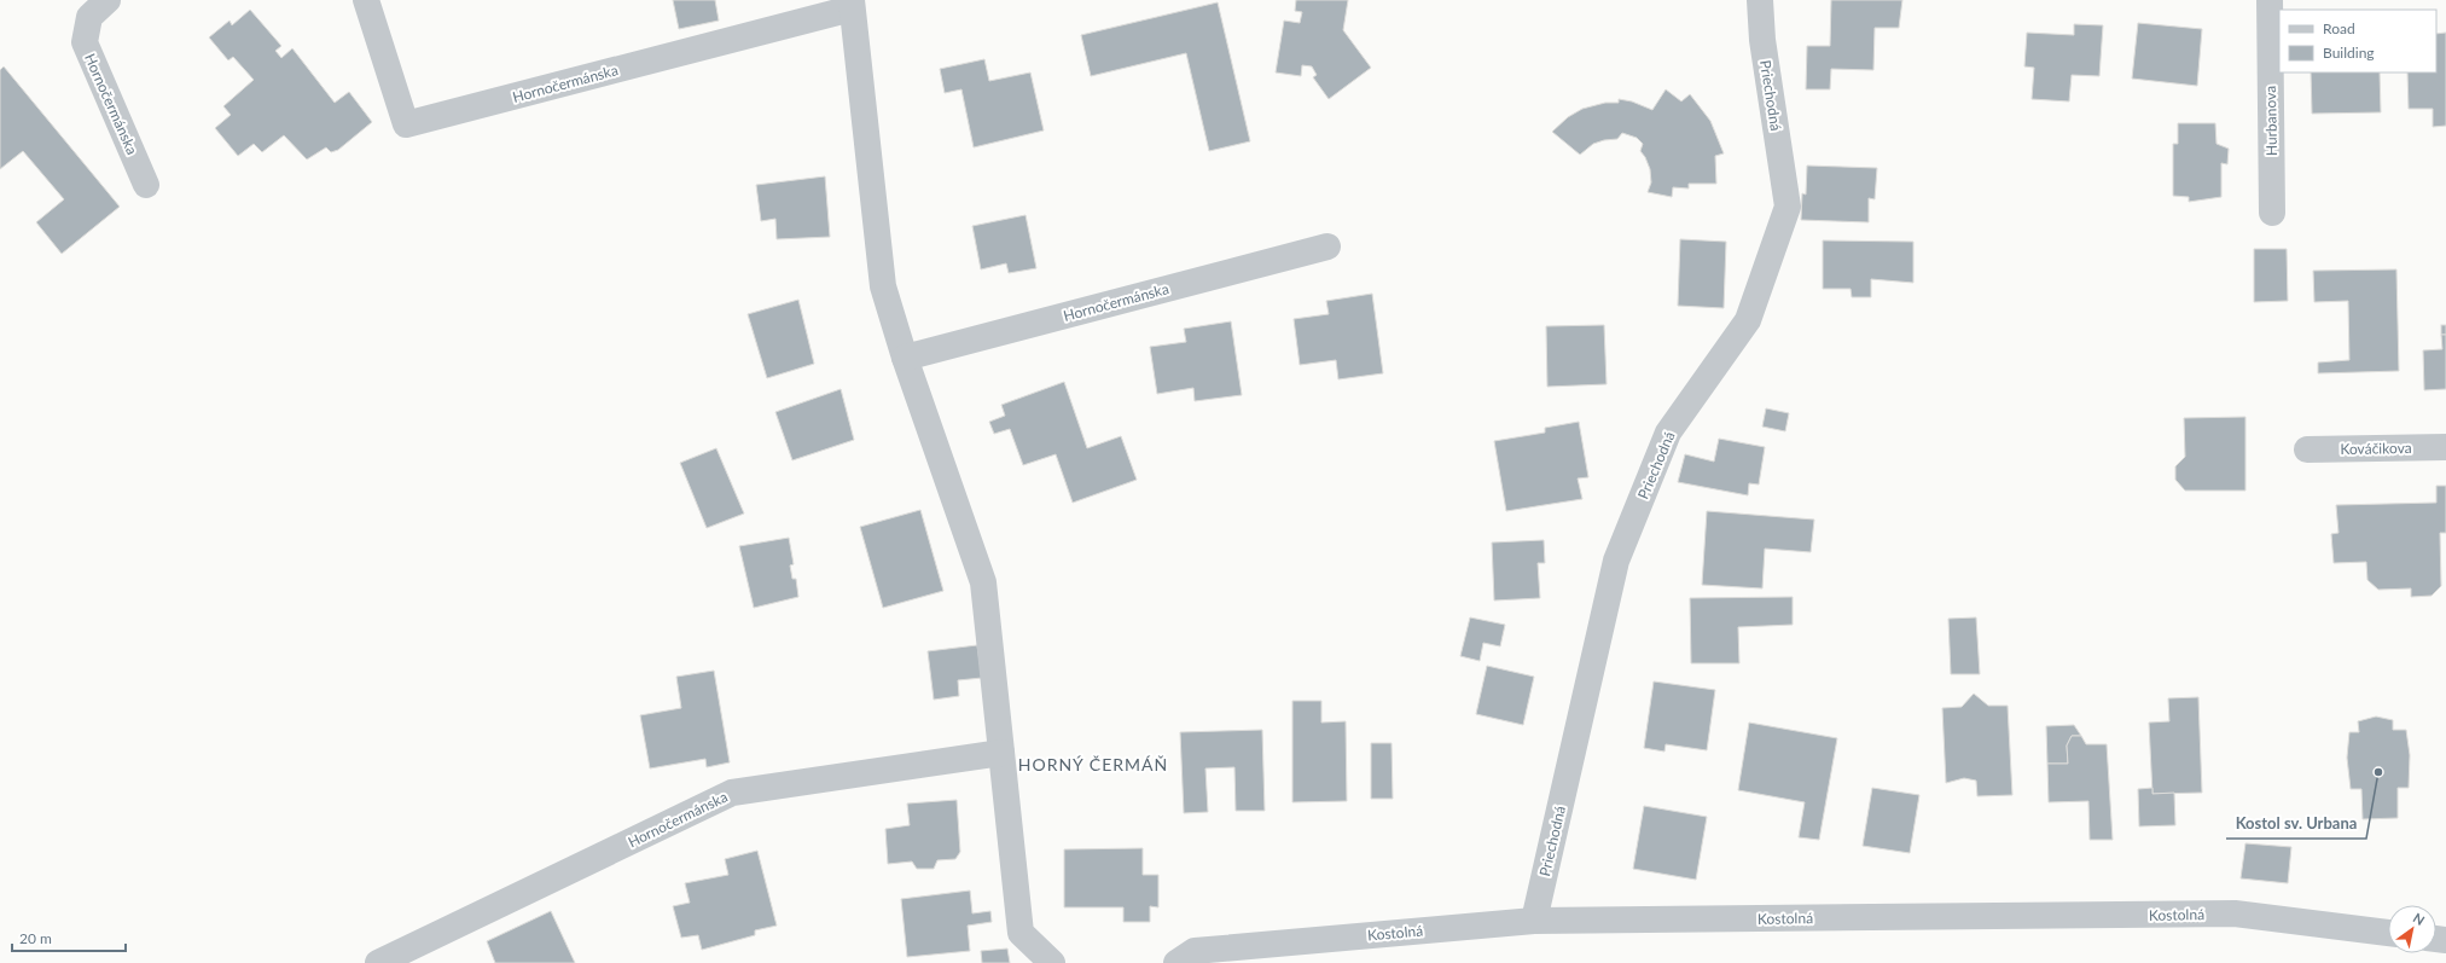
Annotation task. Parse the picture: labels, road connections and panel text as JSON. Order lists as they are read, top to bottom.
{
  "streets": {
    "street": [
      "Hornočermánska",
      "Priechodná",
      "Hurbanova",
      "Kováčikova",
      "Kostolná"
    ]
  },
  "crossings": [
    ["Priechodná", "Kostolná"]
  ],
  "districts": ["HORNÝ ČERMÁŇ"],
  "places": ["Kostol sv. Urbana"],
  "legend": ["Road", "Building"],
  "scale_bar": "20 m",
  "north": "top right"
}
